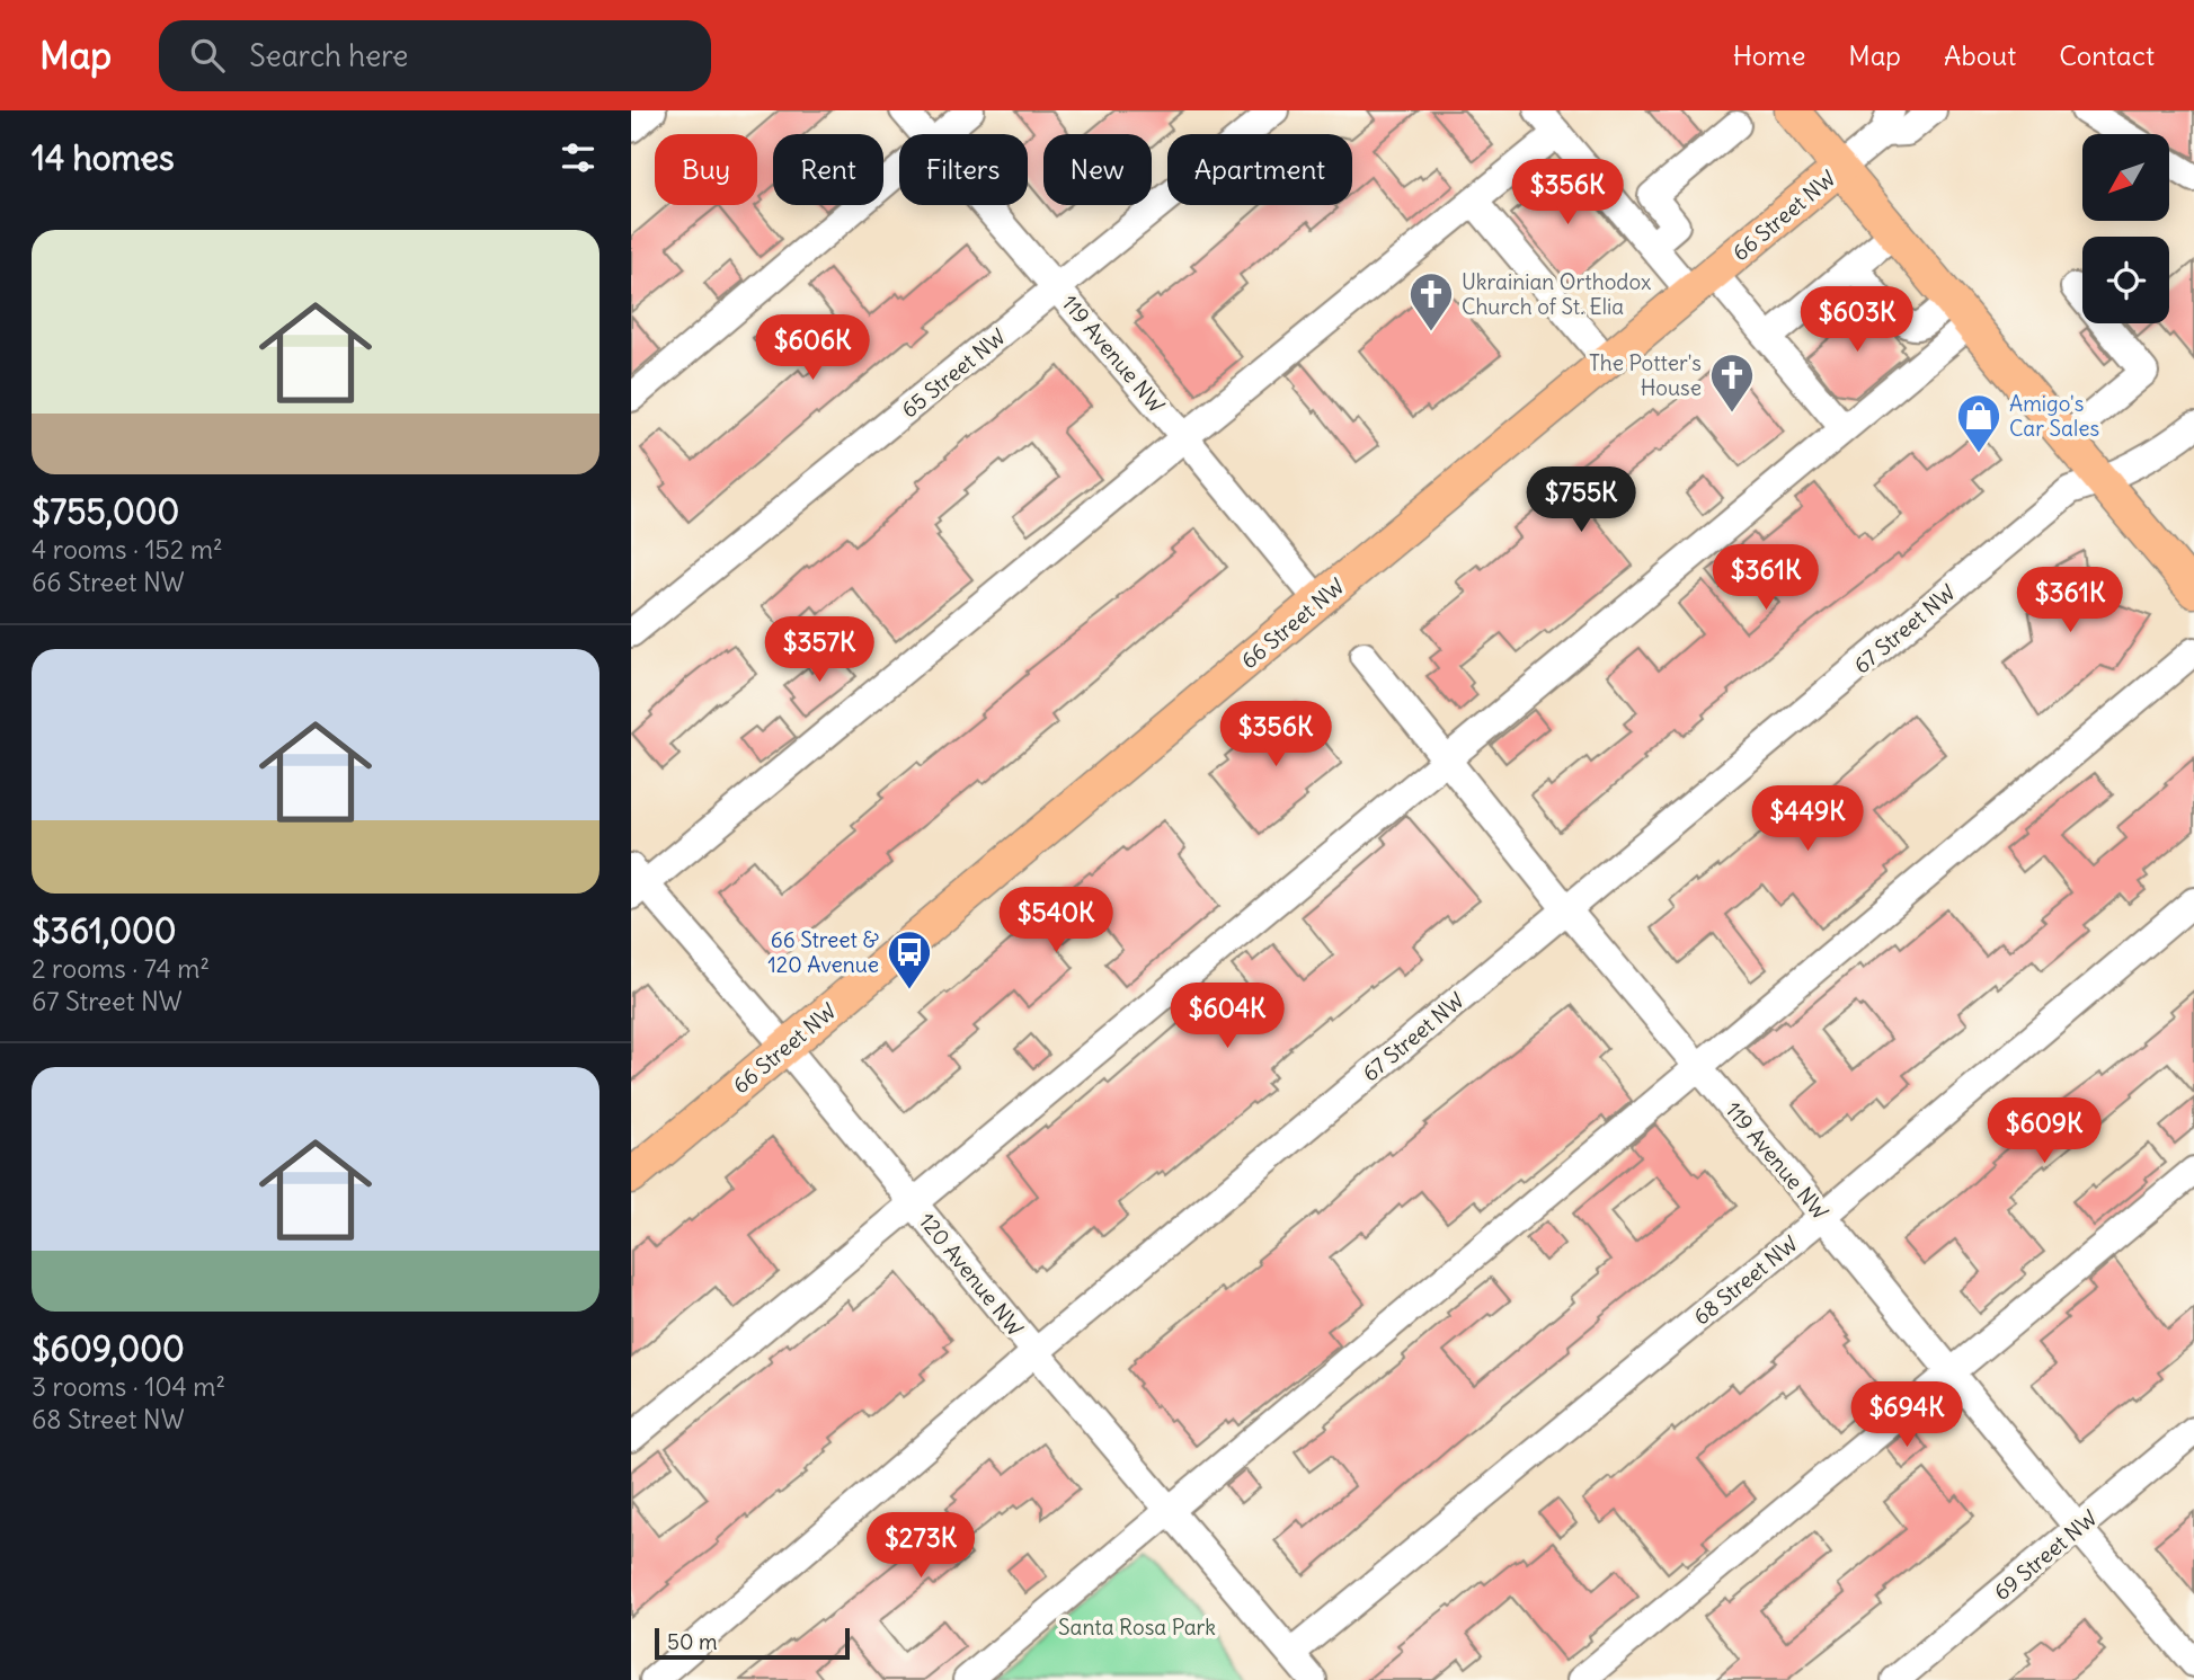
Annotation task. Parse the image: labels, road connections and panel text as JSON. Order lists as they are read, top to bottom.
{
  "streets": {
    "main road": ["66 Street NW"],
    "street": [
      "119 Avenue NW",
      "65 Street NW",
      "67 Street NW",
      "120 Avenue NW",
      "68 Street NW",
      "69 Street NW"
    ]
  },
  "crossings": [
    ["66 Street NW", "119 Avenue NW"],
    ["66 Street NW", "120 Avenue NW"],
    ["119 Avenue NW", "65 Street NW"],
    ["119 Avenue NW", "67 Street NW"],
    ["119 Avenue NW", "68 Street NW"],
    ["119 Avenue NW", "69 Street NW"],
    ["67 Street NW", "120 Avenue NW"],
    ["120 Avenue NW", "68 Street NW"]
  ],
  "parks": ["Santa Rosa Park"],
  "places": {
    "church": ["Ukrainian Orthodox Church of St. Elia", "The Potter's House"],
    "shop": ["Amigo's Car Sales"],
    "bus stop": ["66 Street & 120 Avenue"]
  },
  "scale_bar": "50 m",
  "north": "bottom left",
  "page": {
    "header": "Map",
    "search": "Search here",
    "nav": [
      "Home",
      "Map",
      "About",
      "Contact"
    ],
    "heading": "14 homes",
    "chip": [
      "Buy",
      "Rent",
      "Filters",
      "New",
      "Apartment"
    ],
    "price": [
      "$356K",
      "$603K",
      "$606K",
      "$755K",
      "$361K",
      "$361K",
      "$357K",
      "$356K",
      "$449K",
      "$540K",
      "$604K",
      "$609K",
      "$694K",
      "$273K"
    ],
    "list": [
      {
        "name": "$755,000",
        "note": "4 rooms · 152 m² · 66 Street NW"
      },
      {
        "name": "$361,000",
        "note": "2 rooms · 74 m² · 67 Street NW"
      },
      {
        "name": "$609,000",
        "note": "3 rooms · 104 m² · 68 Street NW"
      }
    ],
    "scale": "50 m"
  }
}
